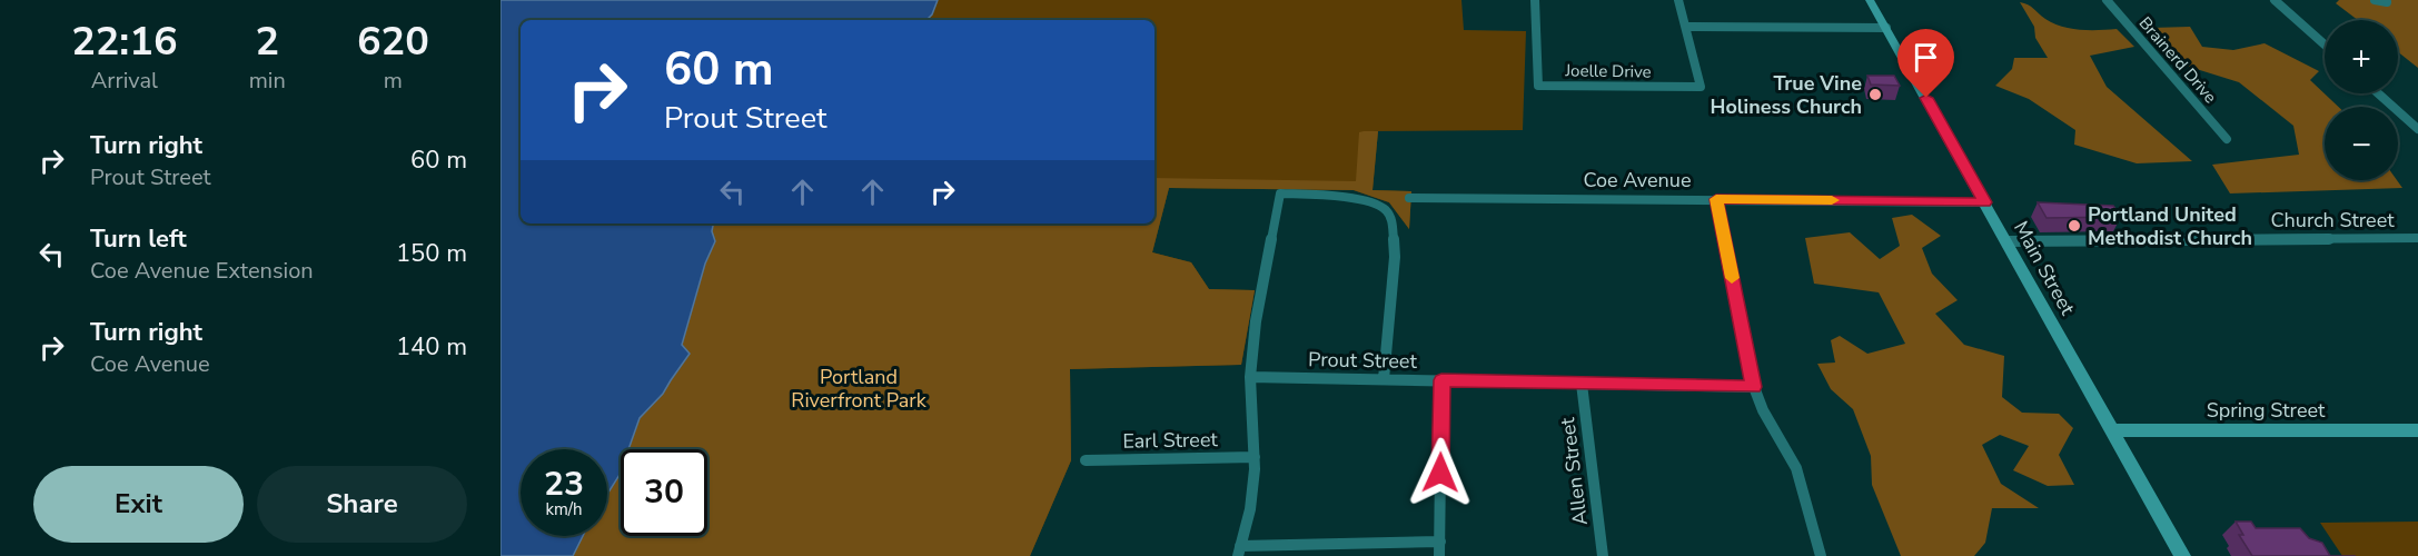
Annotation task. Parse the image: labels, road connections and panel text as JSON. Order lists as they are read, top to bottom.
{
  "streets": {
    "main road": ["Main Street", "Spring Street"],
    "street": [
      "Brainerd Drive",
      "Joelle Drive",
      "Coe Avenue",
      "Church Street",
      "Prout Street",
      "Earl Street",
      "Allen Street"
    ]
  },
  "crossings": [
    ["Coe Avenue", "Main Street"],
    ["Church Street", "Main Street"],
    ["Main Street", "Spring Street"],
    ["Prout Street", "Allen Street"]
  ],
  "parks": ["Portland Riverfront Park"],
  "places": ["True Vine Holiness Church", "Portland United Methodist Church"],
  "page": {
    "eta": [
      "22:16",
      "Arrival",
      "2",
      "min",
      "620",
      "m"
    ],
    "map_buttons": ["+", "−"],
    "turn": ["60 m", "Prout Street"],
    "list": [
      {
        "name": "Turn right",
        "note": "Prout Street",
        "value": "60 m"
      },
      {
        "name": "Turn left",
        "note": "Coe Avenue Extension",
        "value": "150 m"
      },
      {
        "name": "Turn right",
        "note": "Coe Avenue",
        "value": "140 m"
      }
    ],
    "speed": "23 km/h",
    "limit": "30",
    "buttons": ["Exit", "Share"]
  }
}
